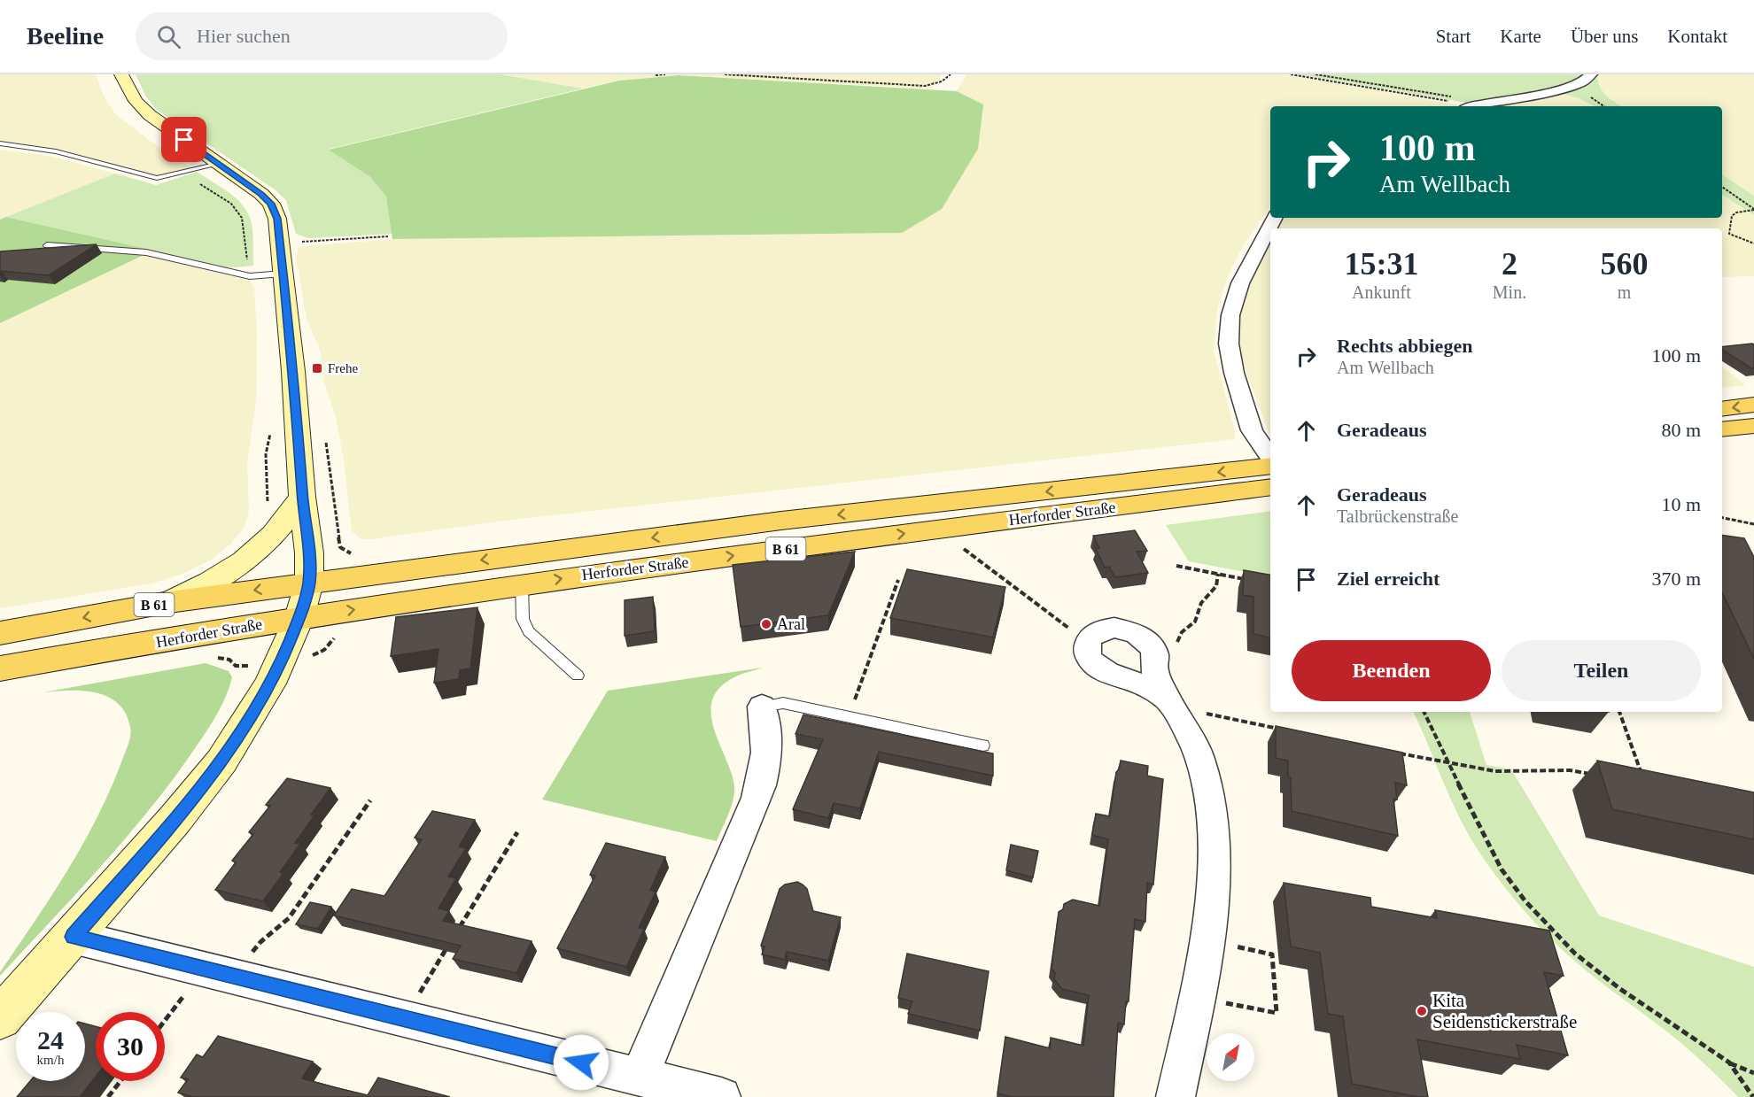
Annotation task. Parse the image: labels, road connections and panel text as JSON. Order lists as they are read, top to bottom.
{
  "streets": {
    "main road": ["Herforder Straße", "B 61"]
  },
  "places": {
    "transit": ["Frehe"],
    "other": ["Aral", "Kita Seidenstickerstraße"]
  },
  "north": "top right",
  "page": {
    "header": "Beeline",
    "search": "Hier suchen",
    "nav": [
      "Start",
      "Karte",
      "Über uns",
      "Kontakt"
    ],
    "turn": ["100 m", "Am Wellbach"],
    "eta": [
      "15:31",
      "Ankunft",
      "2",
      "Min.",
      "560",
      "m"
    ],
    "list": [
      {
        "name": "Rechts abbiegen",
        "note": "Am Wellbach",
        "value": "100 m"
      },
      {
        "name": "Geradeaus",
        "value": "80 m"
      },
      {
        "name": "Geradeaus",
        "note": "Talbrückenstraße",
        "value": "10 m"
      },
      {
        "name": "Ziel erreicht",
        "value": "370 m"
      }
    ],
    "buttons": ["Beenden", "Teilen"],
    "speed": "24 km/h",
    "limit": "30"
  }
}
